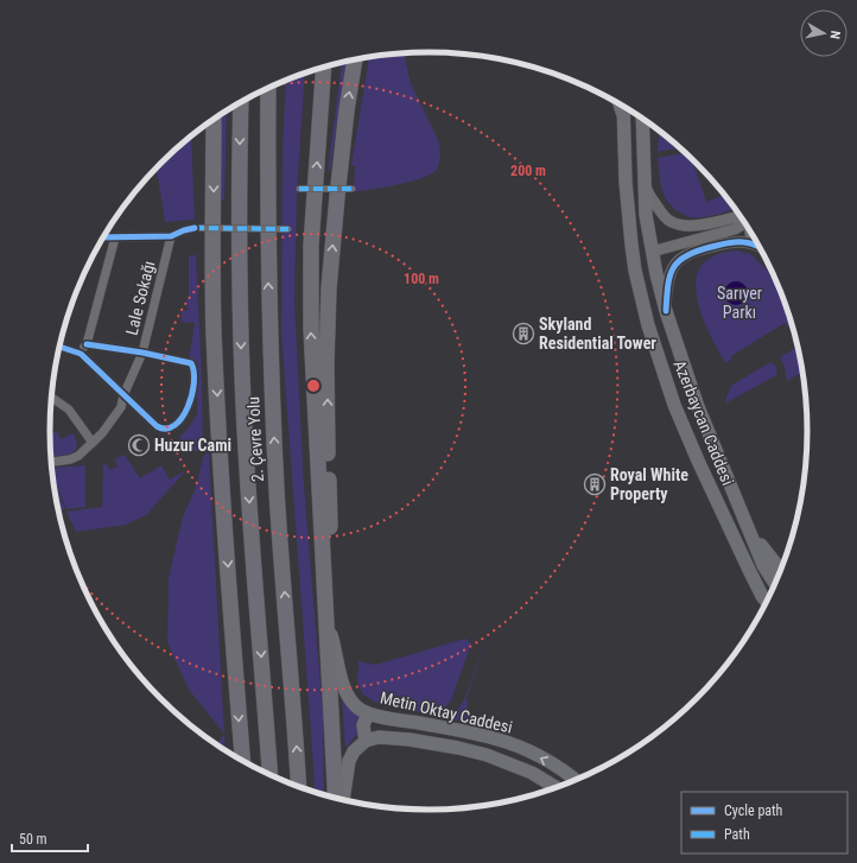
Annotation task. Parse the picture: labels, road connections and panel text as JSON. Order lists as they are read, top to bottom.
{
  "streets": {
    "highway": ["2. Çevre Yolu"],
    "main road": ["Azerbaycan Caddesi", "Metin Oktay Caddesi"],
    "street": ["Lale Sokağı"]
  },
  "parks": ["Sarıyer Parkı"],
  "places": {
    "building": ["Skyland Residential Tower", "Royal White Property"],
    "mosque": ["Huzur Cami"]
  },
  "legend": ["Cycle path", "Path"],
  "scale_bar": "50 m",
  "north": "right",
  "rings": ["200 m", "100 m"]
}
